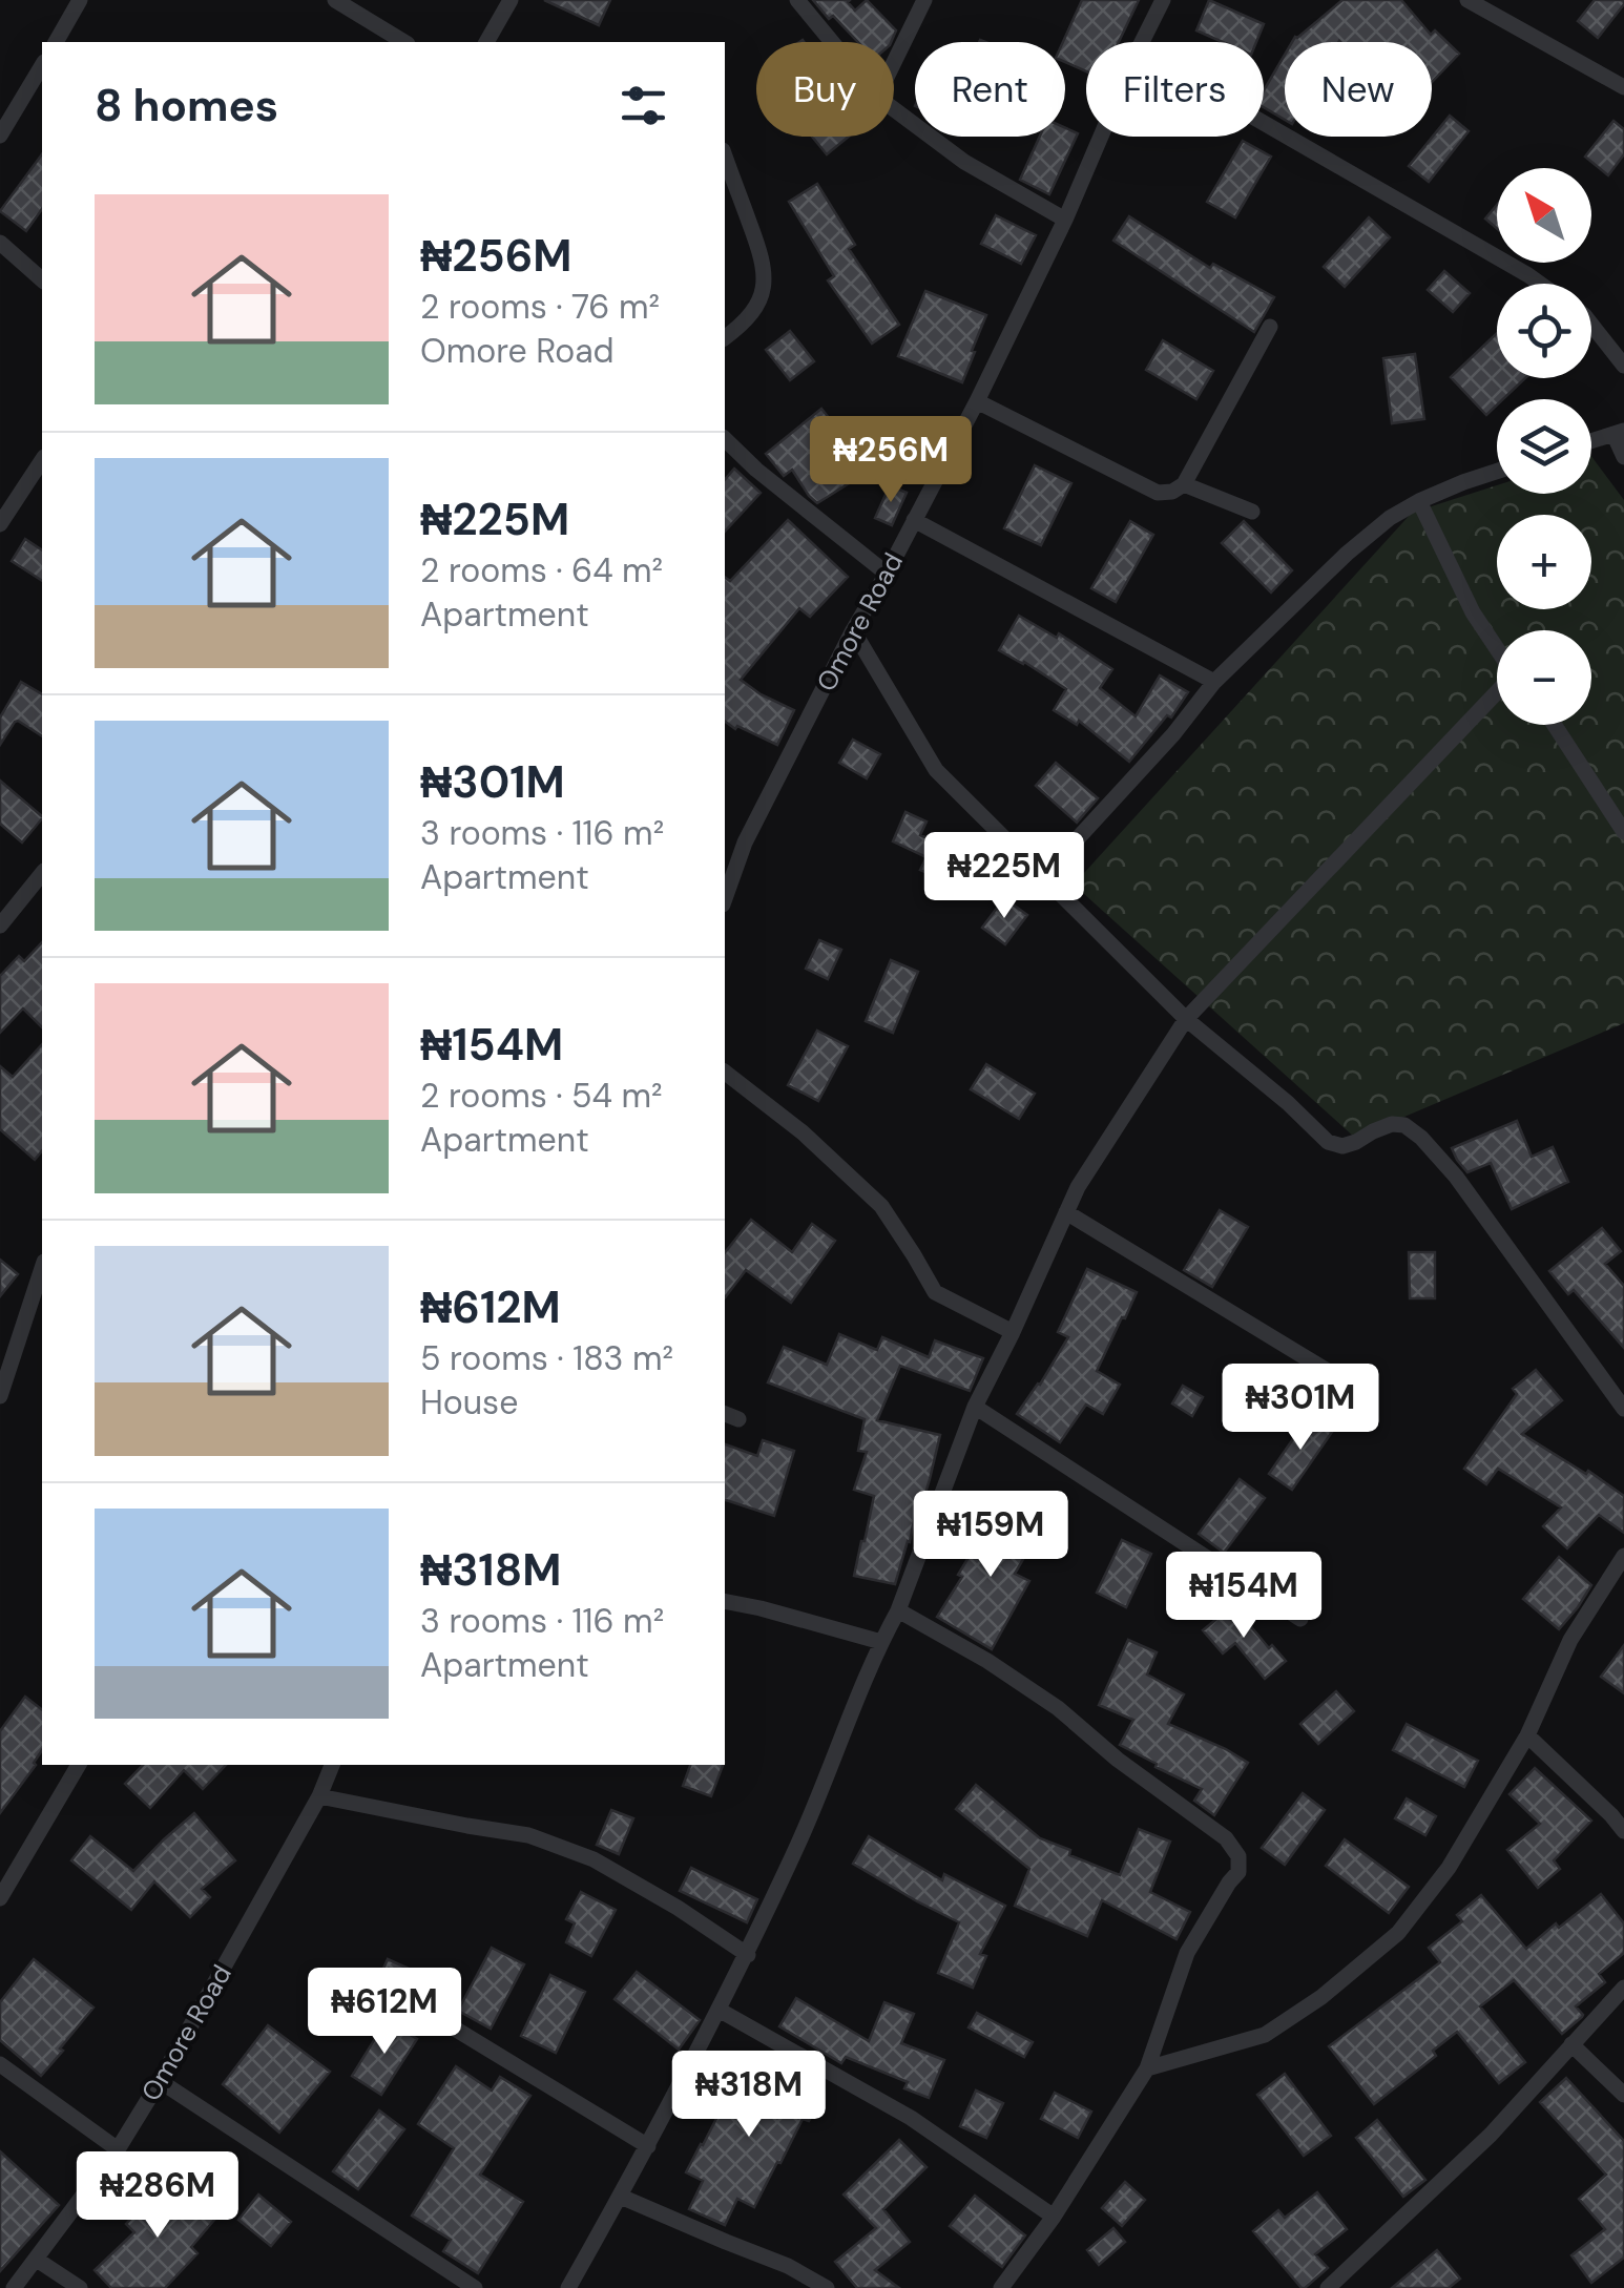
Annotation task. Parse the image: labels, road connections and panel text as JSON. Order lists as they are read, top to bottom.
{
  "streets": {
    "street": ["Omore Road"]
  },
  "north": "top left",
  "page": {
    "chip": [
      "Buy",
      "Rent",
      "Filters",
      "New"
    ],
    "heading": "8 homes",
    "map_buttons": ["+", "−"],
    "list": [
      {
        "name": "₦256M",
        "note": "2 rooms · 76 m² · Omore Road"
      },
      {
        "name": "₦225M",
        "note": "2 rooms · 64 m² · Apartment"
      },
      {
        "name": "₦301M",
        "note": "3 rooms · 116 m² · Apartment"
      },
      {
        "name": "₦154M",
        "note": "2 rooms · 54 m² · Apartment"
      },
      {
        "name": "₦612M",
        "note": "5 rooms · 183 m² · House"
      },
      {
        "name": "₦318M",
        "note": "3 rooms · 116 m² · Apartment"
      }
    ],
    "price": [
      "₦256M",
      "₦225M",
      "₦301M",
      "₦159M",
      "₦154M",
      "₦612M",
      "₦318M",
      "₦286M"
    ]
  }
}
